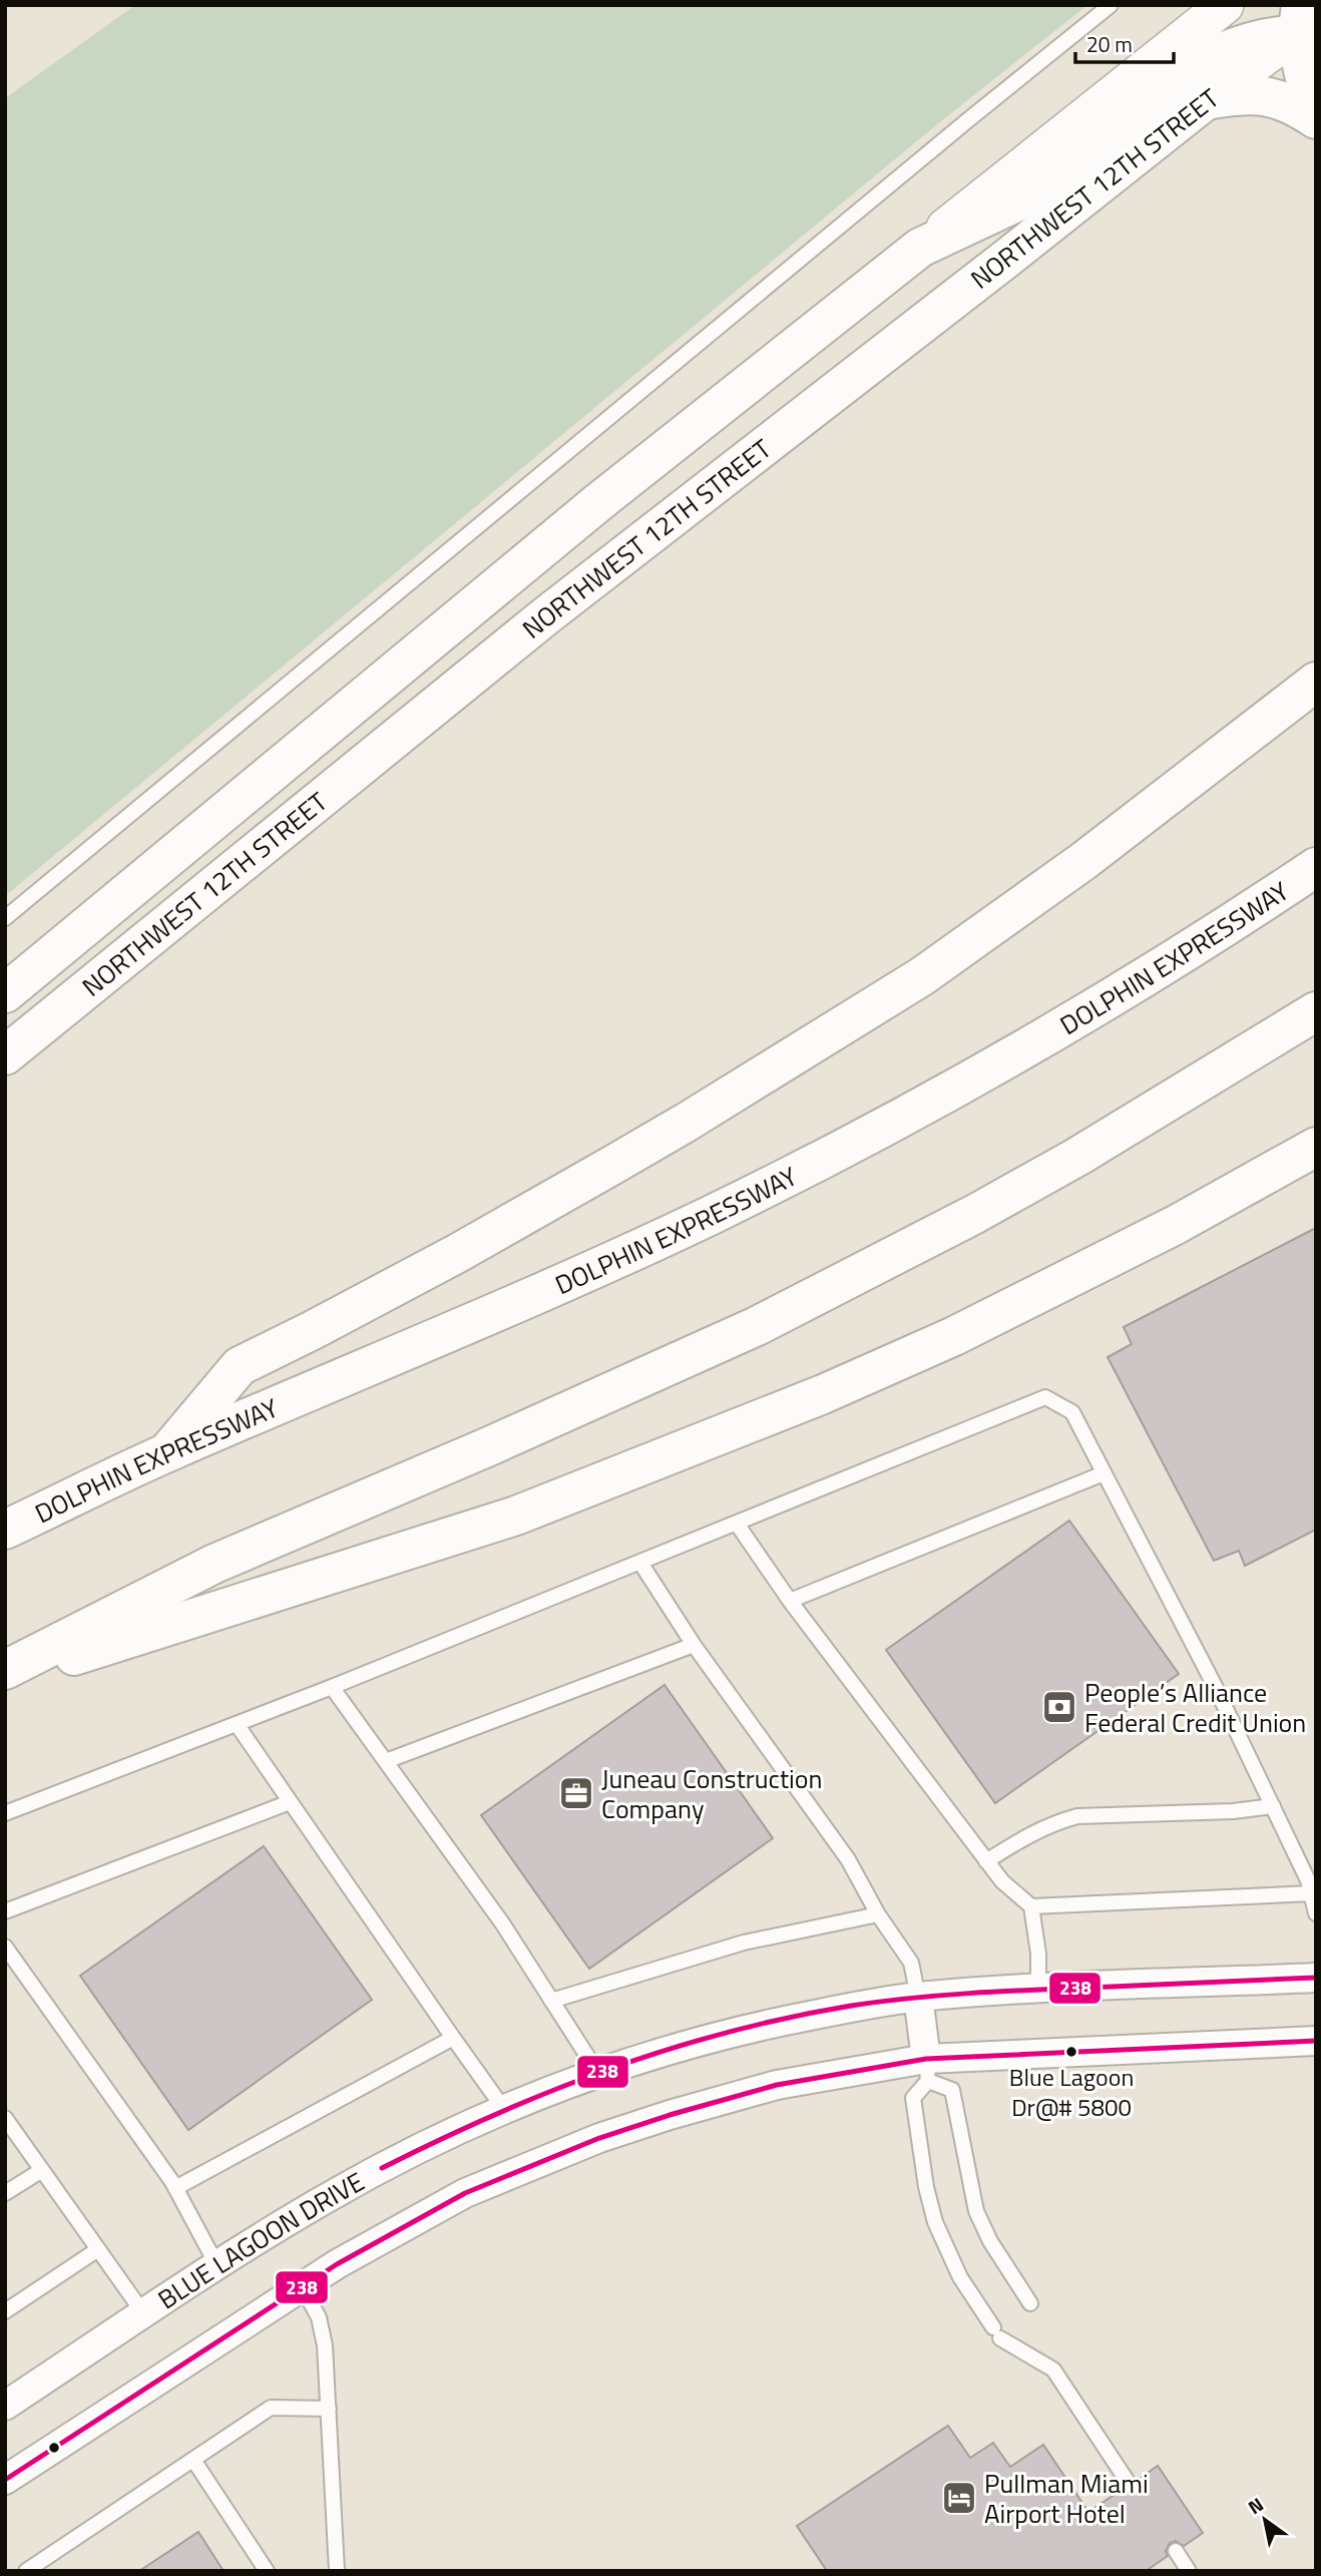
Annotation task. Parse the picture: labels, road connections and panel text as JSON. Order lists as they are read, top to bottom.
{
  "streets": {
    "main road": ["NORTHWEST 12TH STREET", "DOLPHIN EXPRESSWAY"],
    "street": ["BLUE LAGOON DRIVE"]
  },
  "places": {
    "bank": ["People’s Alliance Federal Credit Union"],
    "office": ["Juneau Construction Company"],
    "other": ["Blue Lagoon Dr@# 5800"],
    "hotel": ["Pullman Miami Airport Hotel"]
  },
  "lines": ["transit line 238"],
  "scale_bar": "20 m",
  "north": "top left"
}
